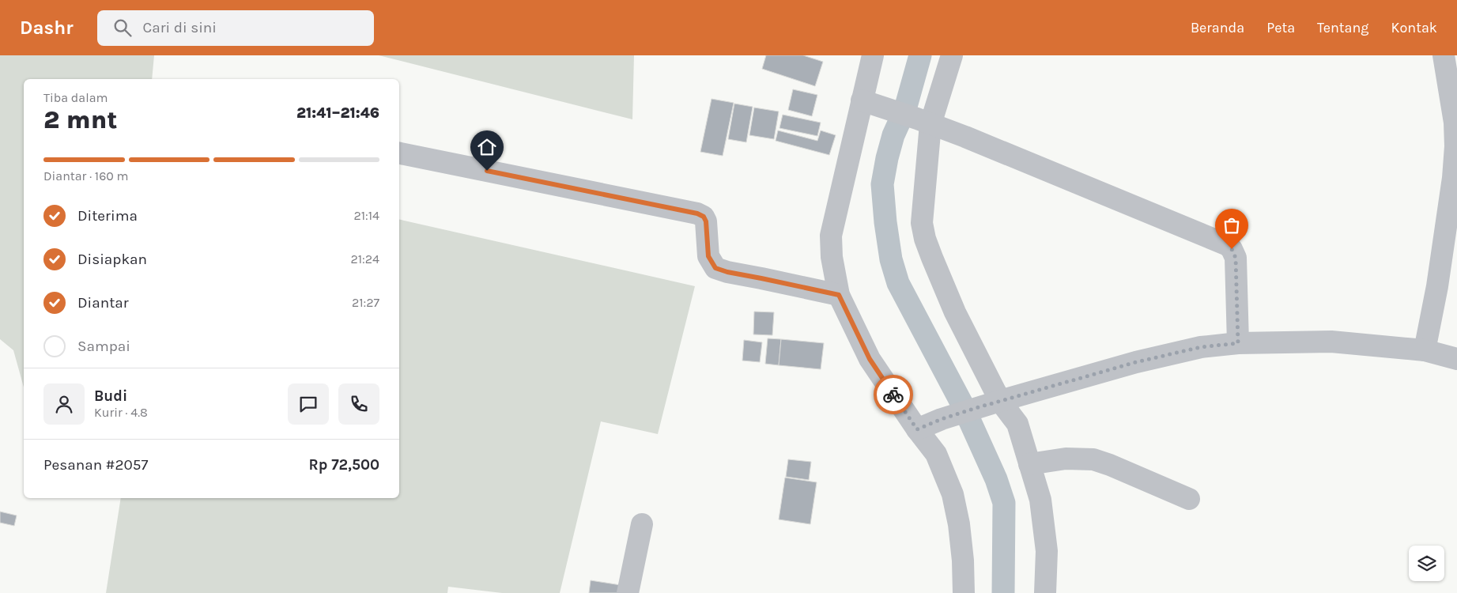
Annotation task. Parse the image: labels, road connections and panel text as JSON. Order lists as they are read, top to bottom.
{
  "page": {
    "header": "Dashr",
    "search": "Cari di sini",
    "nav": [
      "Beranda",
      "Peta",
      "Tentang",
      "Kontak"
    ],
    "heading": ["2 mnt", "Tiba dalam", "21:41–21:46"],
    "panel": [
      "Budi",
      "Kurir · 4.8",
      "Pesanan #2057",
      "Rp 72,500"
    ],
    "bar": "Diantar · 160 m",
    "list": [
      ["Diterima", "21:14"],
      ["Disiapkan", "21:24"],
      ["Diantar", "21:27"],
      "Sampai"
    ]
  }
}
